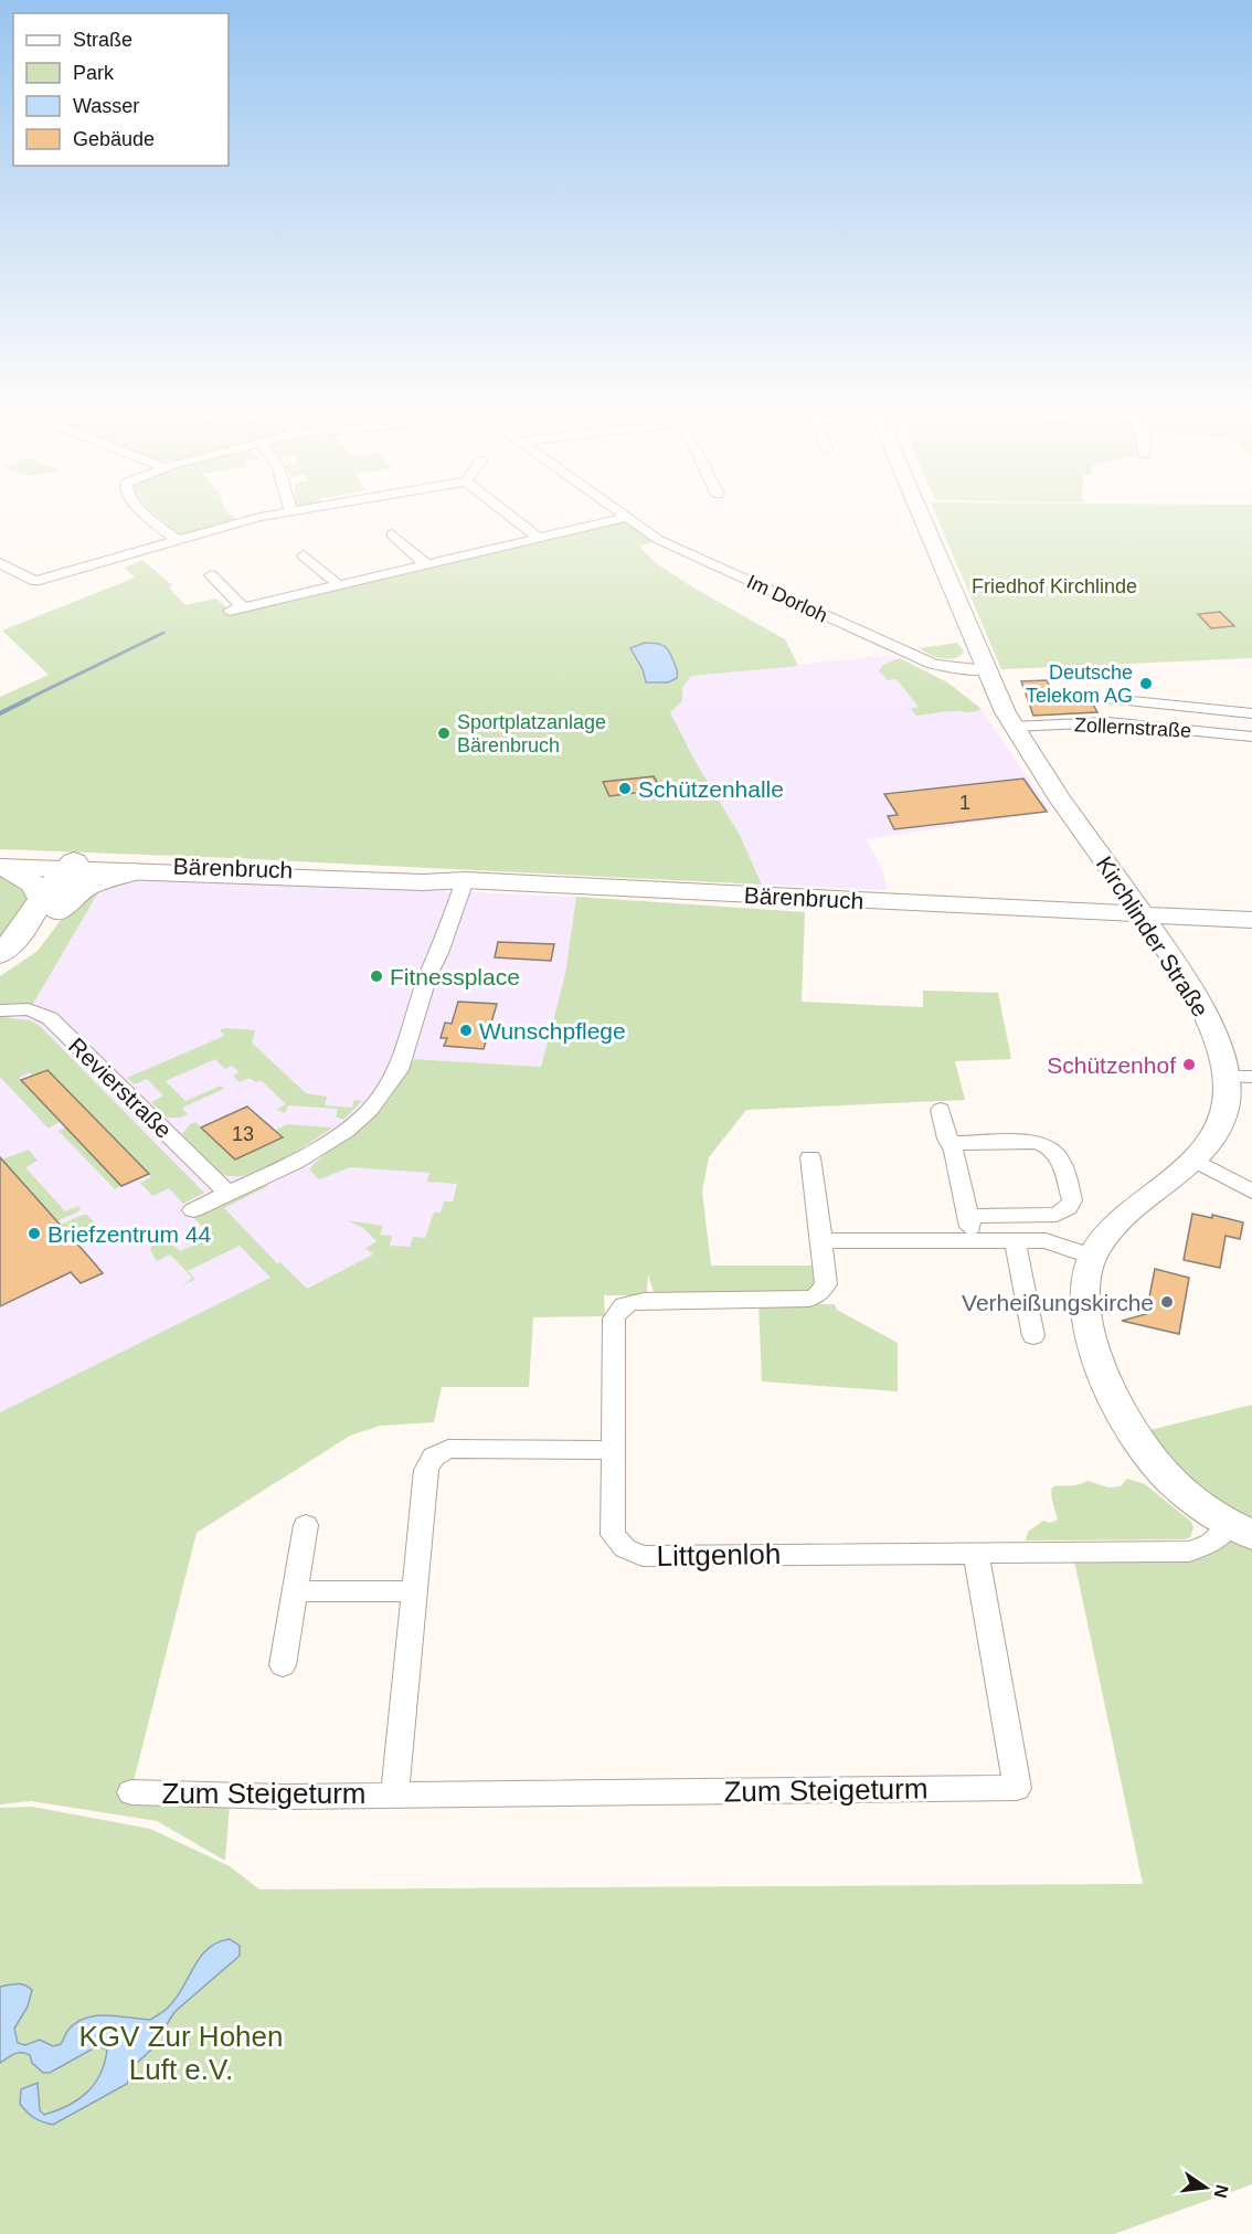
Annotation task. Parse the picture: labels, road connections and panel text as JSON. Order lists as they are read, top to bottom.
{
  "streets": {
    "main road": ["Bärenbruch", "Kirchlinder Straße"],
    "street": [
      "Im Dorloh",
      "Zollernstraße",
      "Revierstraße",
      "Littgenloh",
      "Zum Steigeturm"
    ]
  },
  "crossings": [
    ["Im Dorloh", "Kirchlinder Straße"],
    ["Zollernstraße", "Kirchlinder Straße"],
    ["Bärenbruch", "Kirchlinder Straße"],
    ["Littgenloh", "Zum Steigeturm"]
  ],
  "parks": ["Friedhof Kirchlinde", "KGV Zur Hohen Luft e.V."],
  "places": [
    "Deutsche Telekom AG",
    "Sportplatzanlage Bärenbruch",
    "Schützenhalle",
    "Fitnessplace",
    "Wunschpflege",
    "Schützenhof",
    "Briefzentrum 44",
    "Verheißungskirche"
  ],
  "house_numbers": ["1", "13"],
  "legend": [
    "Straße",
    "Park",
    "Wasser",
    "Gebäude"
  ],
  "north": "right"
}
